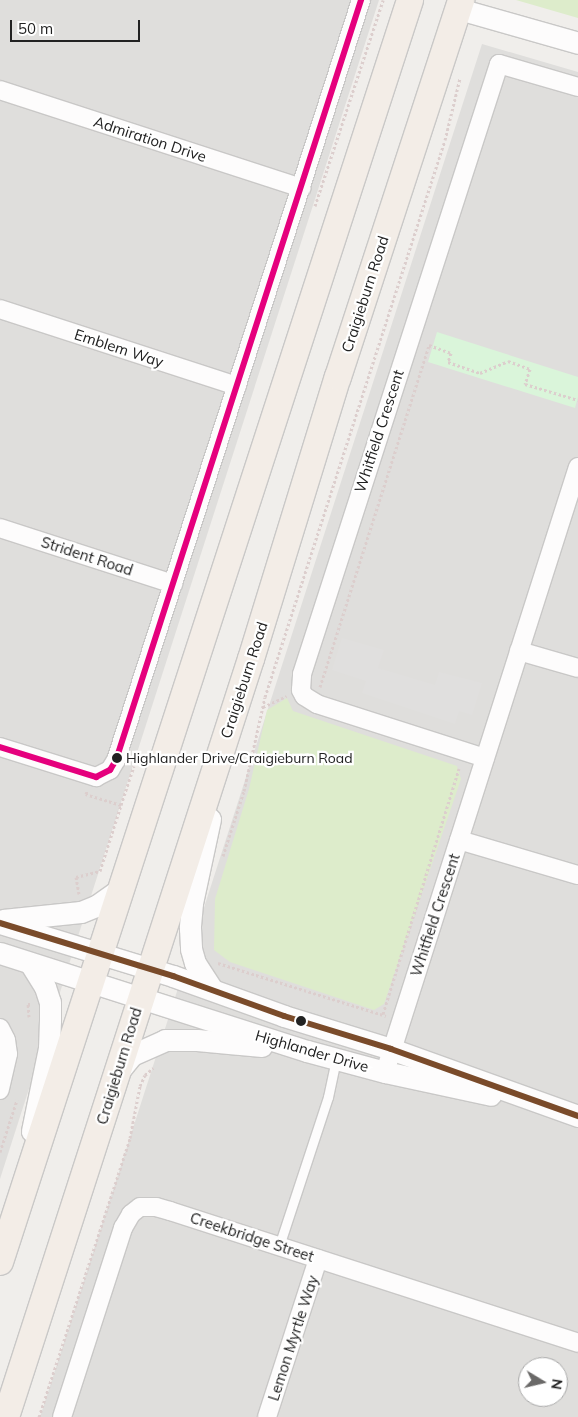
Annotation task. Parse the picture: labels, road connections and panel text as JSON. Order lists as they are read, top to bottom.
{
  "streets": {
    "main road": ["Craigieburn Road"],
    "street": [
      "Admiration Drive",
      "Emblem Way",
      "Whitfield Crescent",
      "Strident Road",
      "Highlander Drive",
      "Creekbridge Street",
      "Lemon Myrtle Way"
    ]
  },
  "crossings": [
    ["Craigieburn Road", "Highlander Drive"],
    ["Whitfield Crescent", "Highlander Drive"],
    ["Creekbridge Street", "Lemon Myrtle Way"]
  ],
  "places": ["Highlander Drive/Craigieburn Road"],
  "scale_bar": "50 m",
  "north": "right"
}
